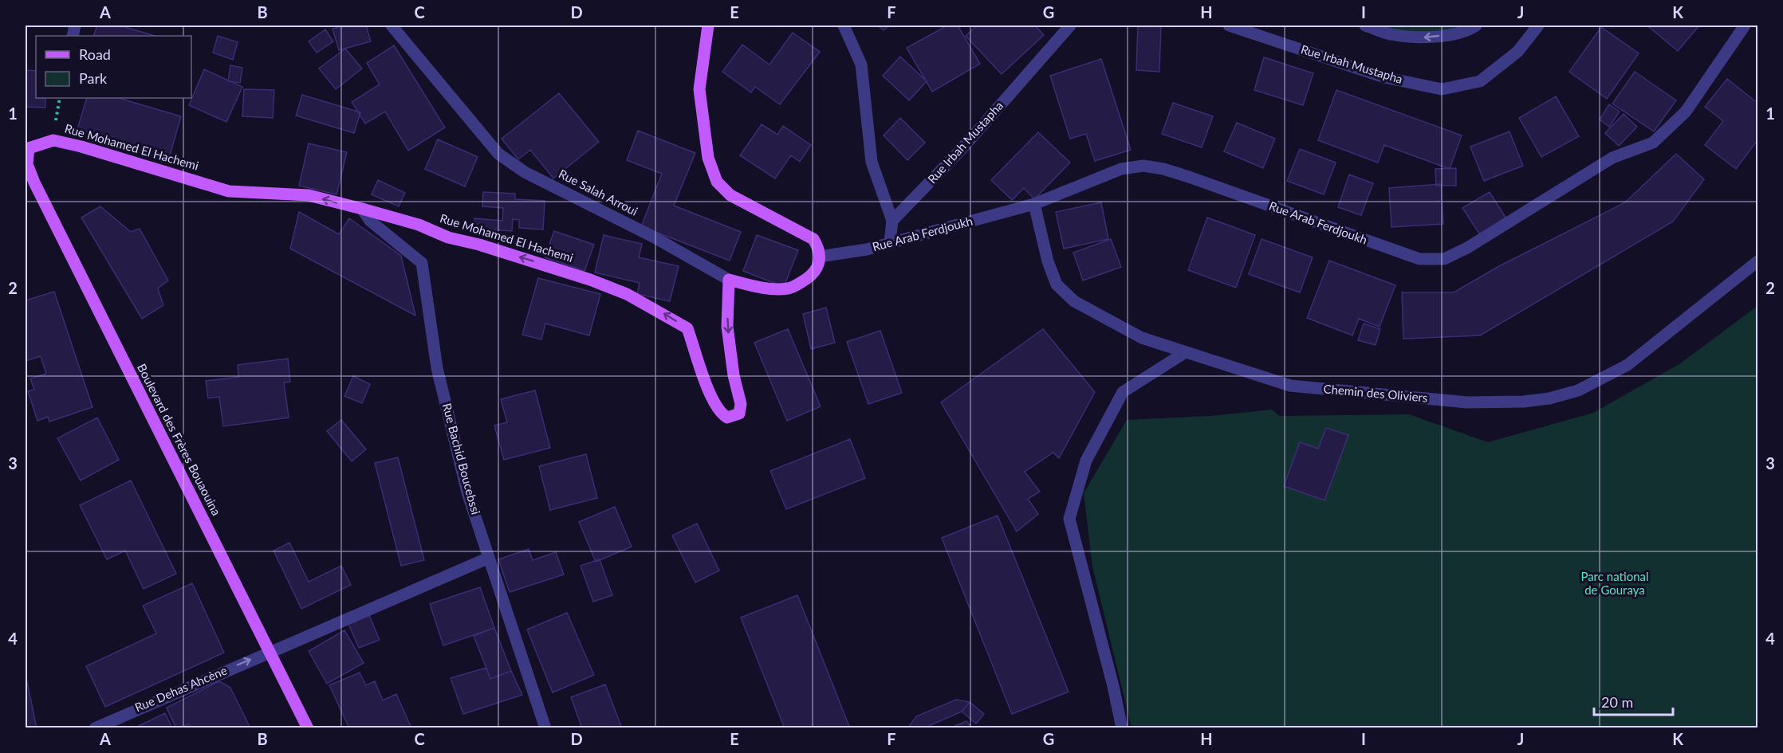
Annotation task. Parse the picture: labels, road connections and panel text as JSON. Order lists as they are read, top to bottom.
{
  "streets": {
    "main road": ["Rue Mohamed El Hachemi", "Rue Salah Arroui", "Boulevard des Frères Bouaouina"],
    "street": [
      "Rue Irbah Mustapha",
      "Rue Arab Ferdjoukh",
      "Chemin des Oliviers",
      "Rue Bachid Boucebssi",
      "Rue Dehas Ahcène"
    ]
  },
  "crossings": [
    ["Rue Mohamed El Hachemi", "Rue Salah Arroui"],
    ["Rue Mohamed El Hachemi", "Boulevard des Frères Bouaouina"],
    ["Rue Mohamed El Hachemi", "Rue Bachid Boucebssi"],
    ["Rue Salah Arroui", "Rue Arab Ferdjoukh"],
    ["Rue Arab Ferdjoukh", "Chemin des Oliviers"],
    ["Boulevard des Frères Bouaouina", "Rue Dehas Ahcène"],
    ["Rue Bachid Boucebssi", "Rue Dehas Ahcène"]
  ],
  "one_way": ["Rue Dehas Ahcène"],
  "parks": ["Parc national de Gouraya"],
  "legend": ["Road", "Park"],
  "scale_bar": "20 m",
  "grid": {
    "columns": [
      "A",
      "B",
      "C",
      "D",
      "E",
      "F",
      "G",
      "H",
      "I",
      "J",
      "K"
    ],
    "rows": [
      "1",
      "2",
      "3",
      "4"
    ]
  }
}
